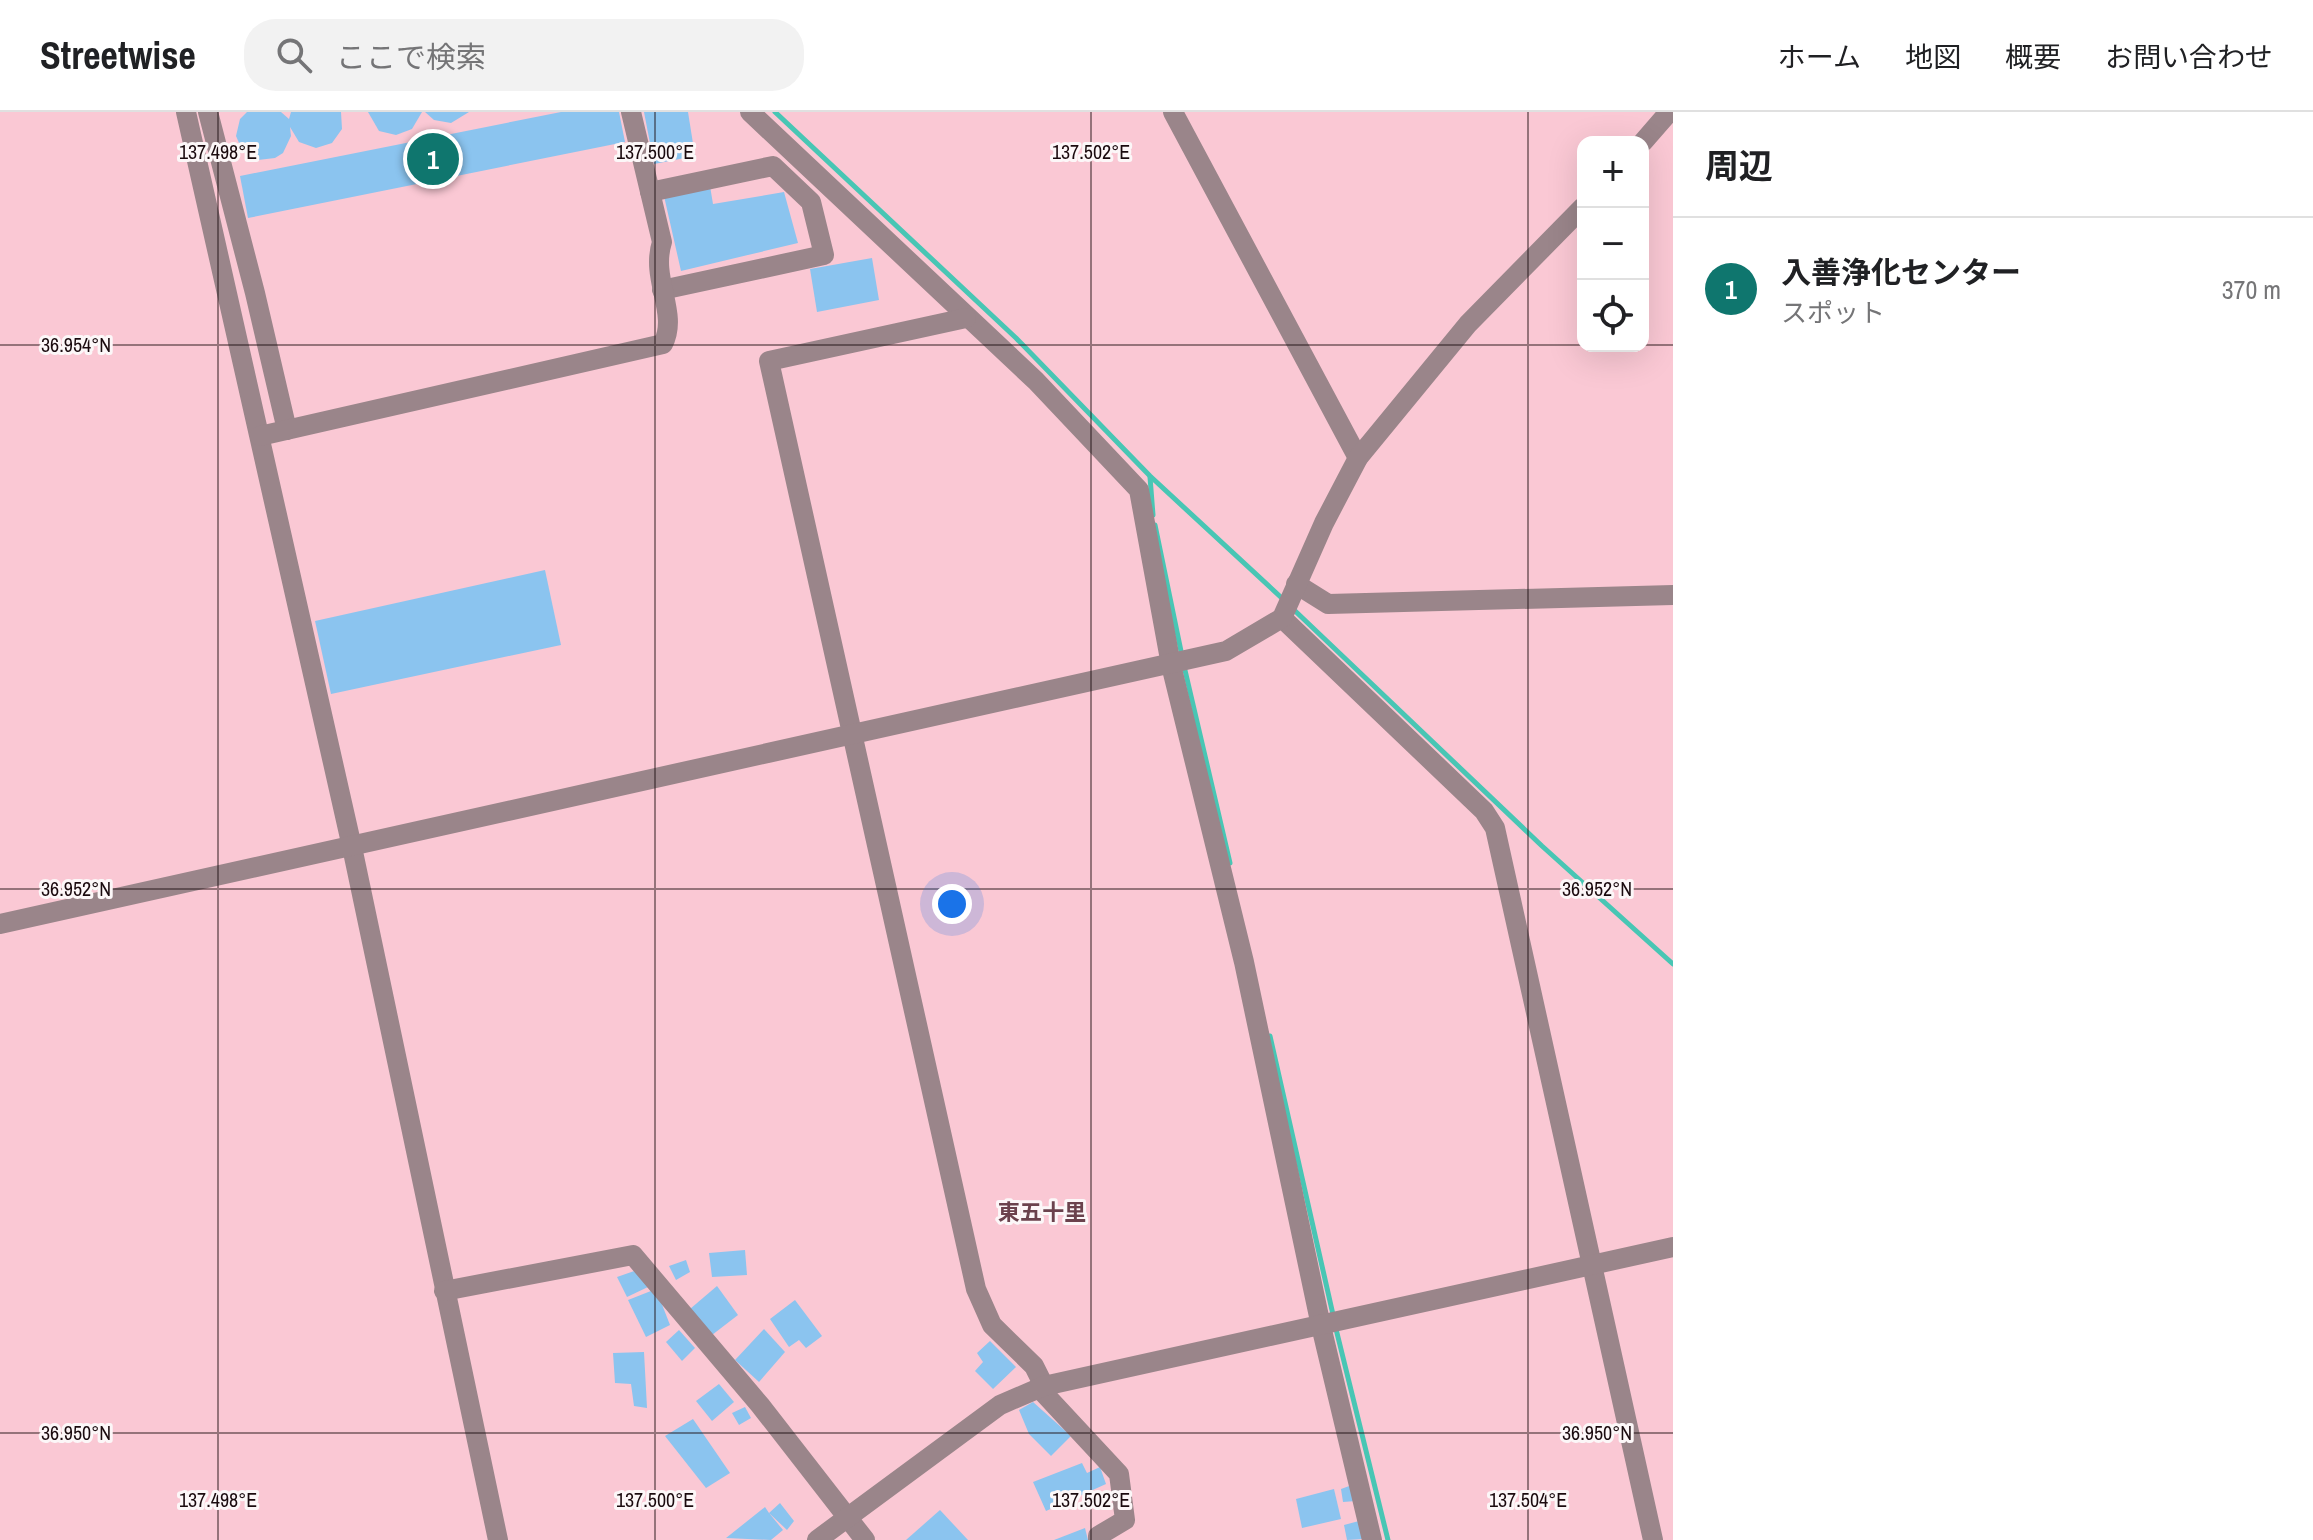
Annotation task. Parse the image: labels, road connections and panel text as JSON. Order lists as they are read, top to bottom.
{
  "districts": ["東五十里"],
  "page": {
    "header": "Streetwise",
    "search": "ここで検索",
    "nav": [
      "ホーム",
      "地図",
      "概要",
      "お問い合わせ"
    ],
    "heading": "周辺",
    "pins": "1",
    "map_buttons": ["+", "−"],
    "list": [
      {
        "mark": "1",
        "name": "入善浄化センター",
        "note": "スポット",
        "value": "370 m"
      }
    ]
  },
  "coordinates": [
    "137.498°E",
    "137.500°E",
    "137.502°E",
    "36.954°N",
    "36.952°N",
    "36.950°N",
    "137.504°E"
  ]
}
